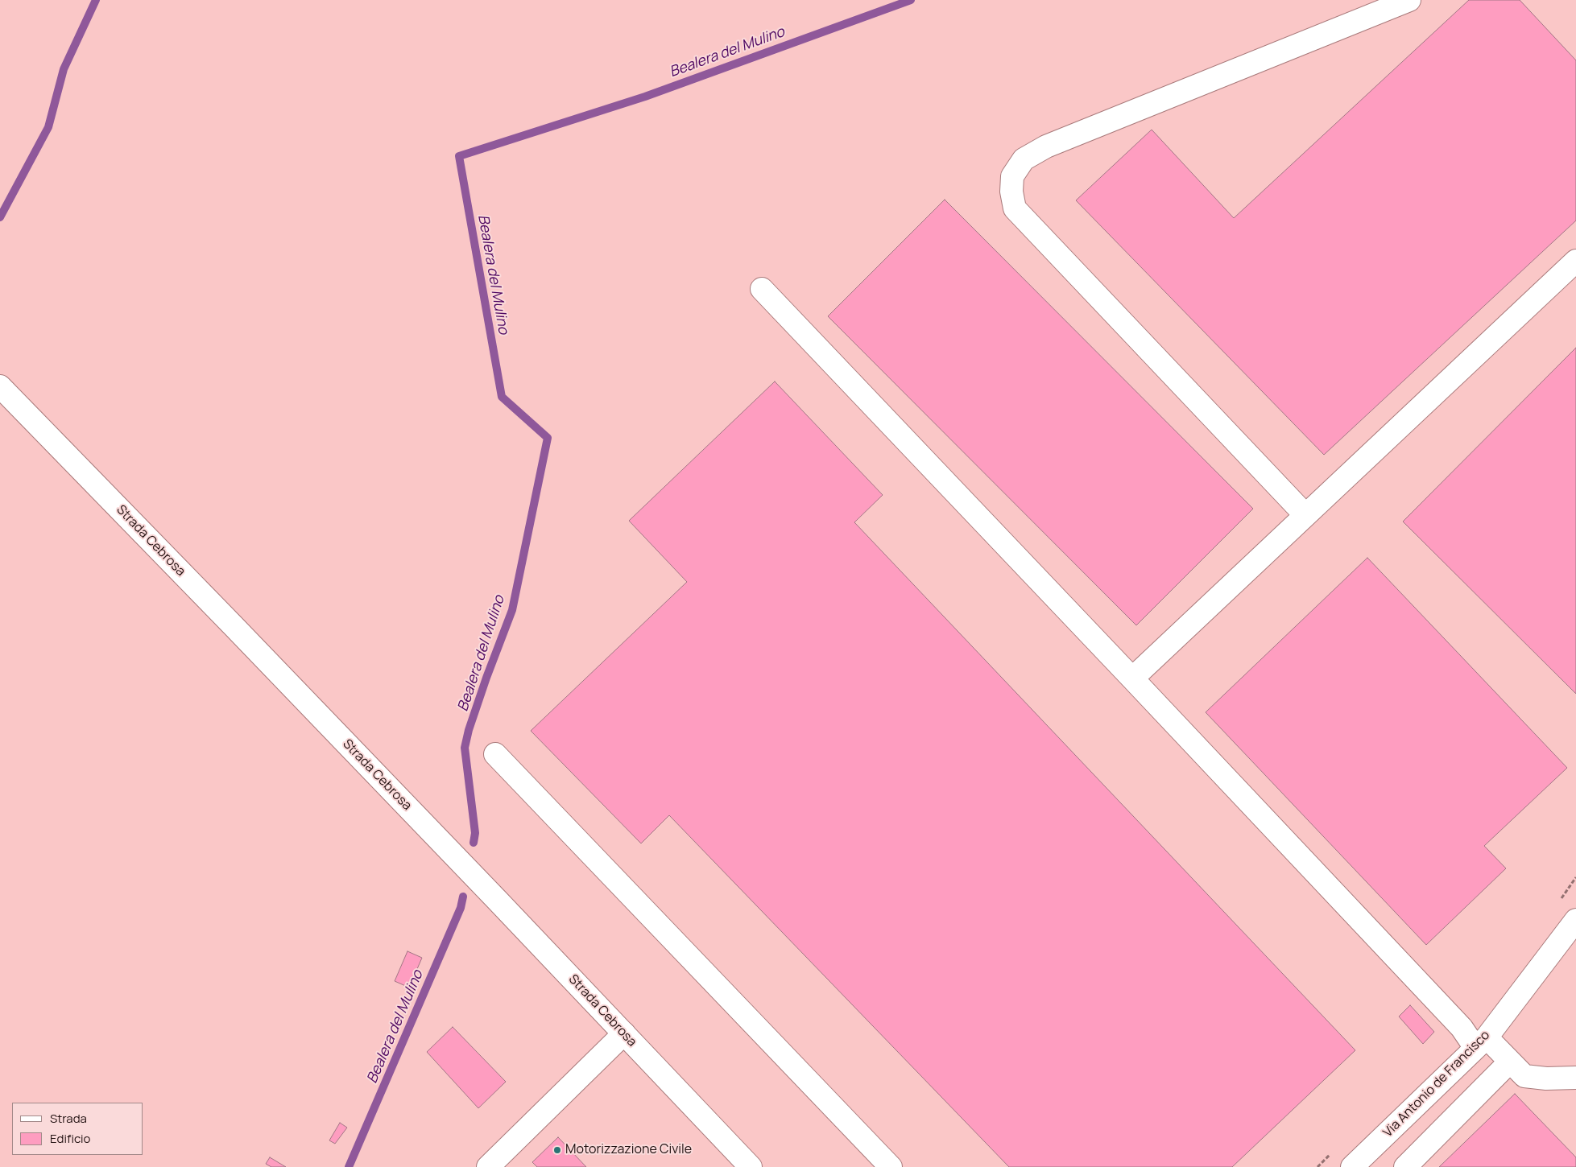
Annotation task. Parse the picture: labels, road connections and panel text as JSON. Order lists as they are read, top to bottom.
{
  "streets": {
    "main road": ["Strada Cebrosa", "Via Antonio de Francisco"]
  },
  "water": ["Bealera del Mulino"],
  "places": ["Motorizzazione Civile"],
  "legend": ["Strada", "Edificio"]
}
